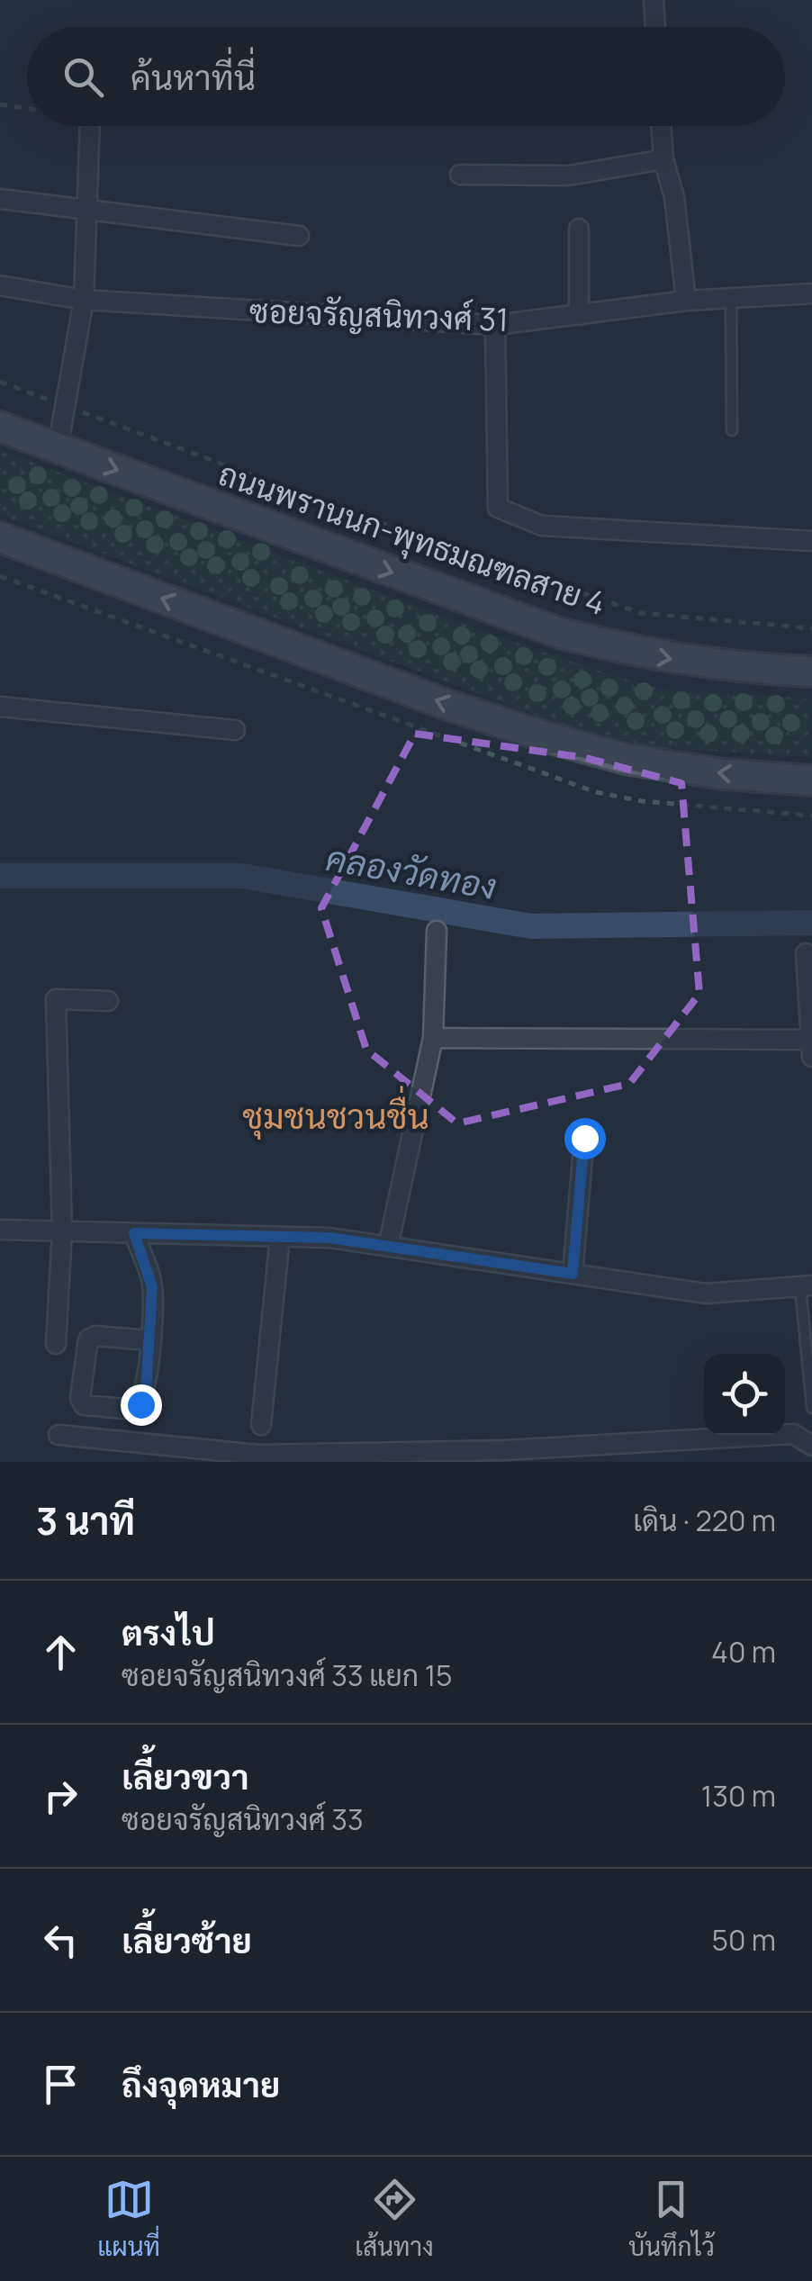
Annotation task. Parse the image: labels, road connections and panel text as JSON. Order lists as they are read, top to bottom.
{
  "streets": {
    "main road": ["ถนนพรานนก-พุทธมณฑลสาย 4"],
    "street": ["ซอยจรัญสนิทวงศ์ 31"]
  },
  "districts": ["ชุมชนชวนชื่น"],
  "water": ["คลองวัดทอง"],
  "page": {
    "search": "ค้นหาที่นี่",
    "heading": ["3 นาที", "เดิน · 220 m"],
    "list": [
      ["ตรงไป", "ซอยจรัญสนิทวงศ์ 33 แยก 15", "40 m"],
      ["เลี้ยวขวา", "ซอยจรัญสนิทวงศ์ 33", "130 m"],
      ["เลี้ยวซ้าย", "50 m"],
      "ถึงจุดหมาย"
    ],
    "nav": ["แผนที่", "เส้นทาง", "บันทึกไว้"]
  }
}
